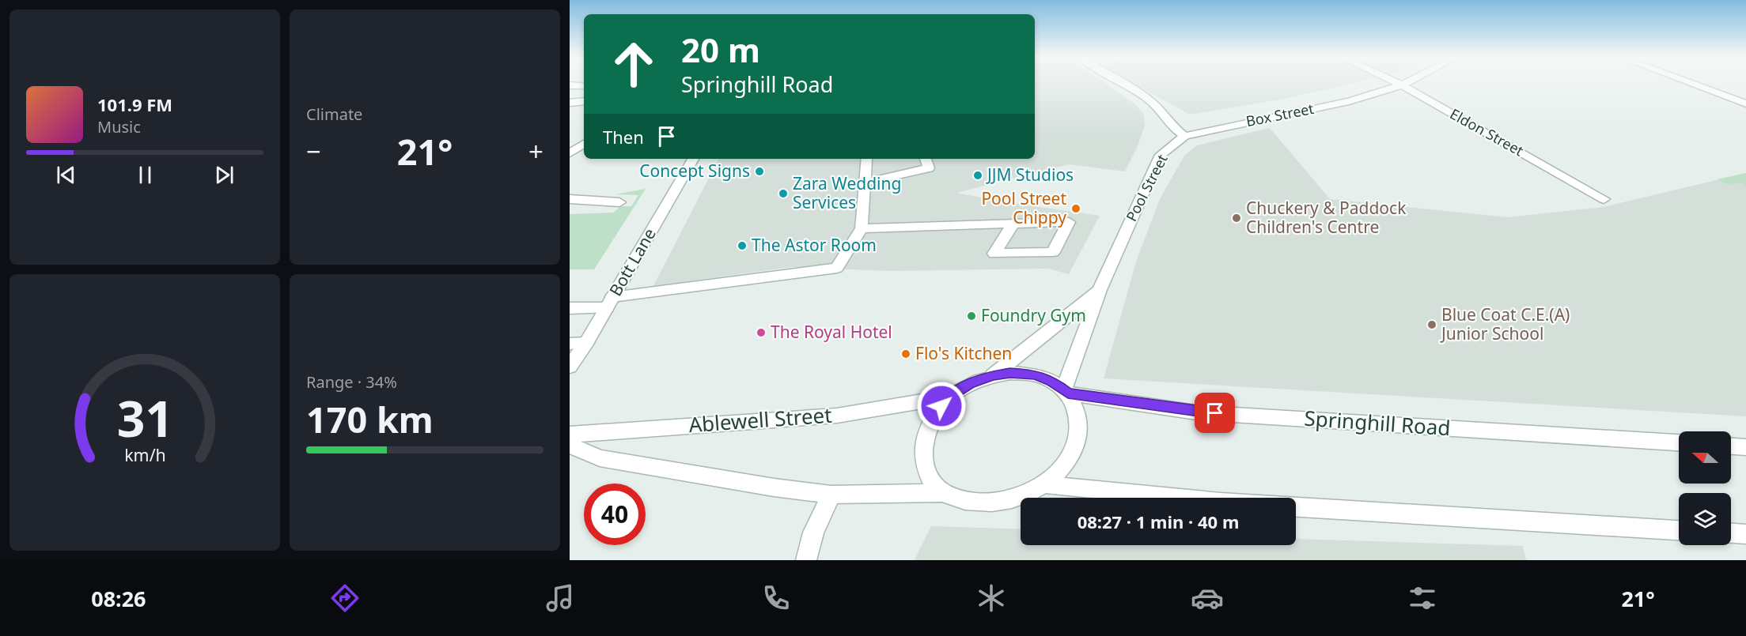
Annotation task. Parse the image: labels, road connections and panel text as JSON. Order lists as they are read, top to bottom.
{
  "streets": {
    "street": [
      "Box Street",
      "Eldon Street",
      "Pool Street",
      "Bott Lane",
      "Ablewell Street",
      "Springhill Road"
    ]
  },
  "crossings": [
    ["Box Street", "Eldon Street"],
    ["Box Street", "Pool Street"],
    ["Pool Street", "Ablewell Street"],
    ["Pool Street", "Springhill Road"],
    ["Ablewell Street", "Springhill Road"]
  ],
  "places": [
    "Concept Signs",
    "JJM Studios",
    "Zara Wedding Services",
    "Pool Street Chippy",
    "Chuckery & Paddock Children's Centre",
    "The Astor Room",
    "Foundry Gym",
    "Blue Coat C.E.(A) Junior School",
    "The Royal Hotel",
    "Flo's Kitchen"
  ],
  "north": "left",
  "page": {
    "tile": [
      "Climate",
      ["Range · 34%", "170 km"]
    ],
    "turn": ["20 m", "Springhill Road"],
    "song": ["101.9 FM", "Music"],
    "then": "Then",
    "heat": ["−", "21°", "+"],
    "limit": "40",
    "trip": "08:27 · 1 min · 40 m",
    "tabs": ["08:26", "21°"],
    "gauge": ["31", "km/h"]
  }
}
